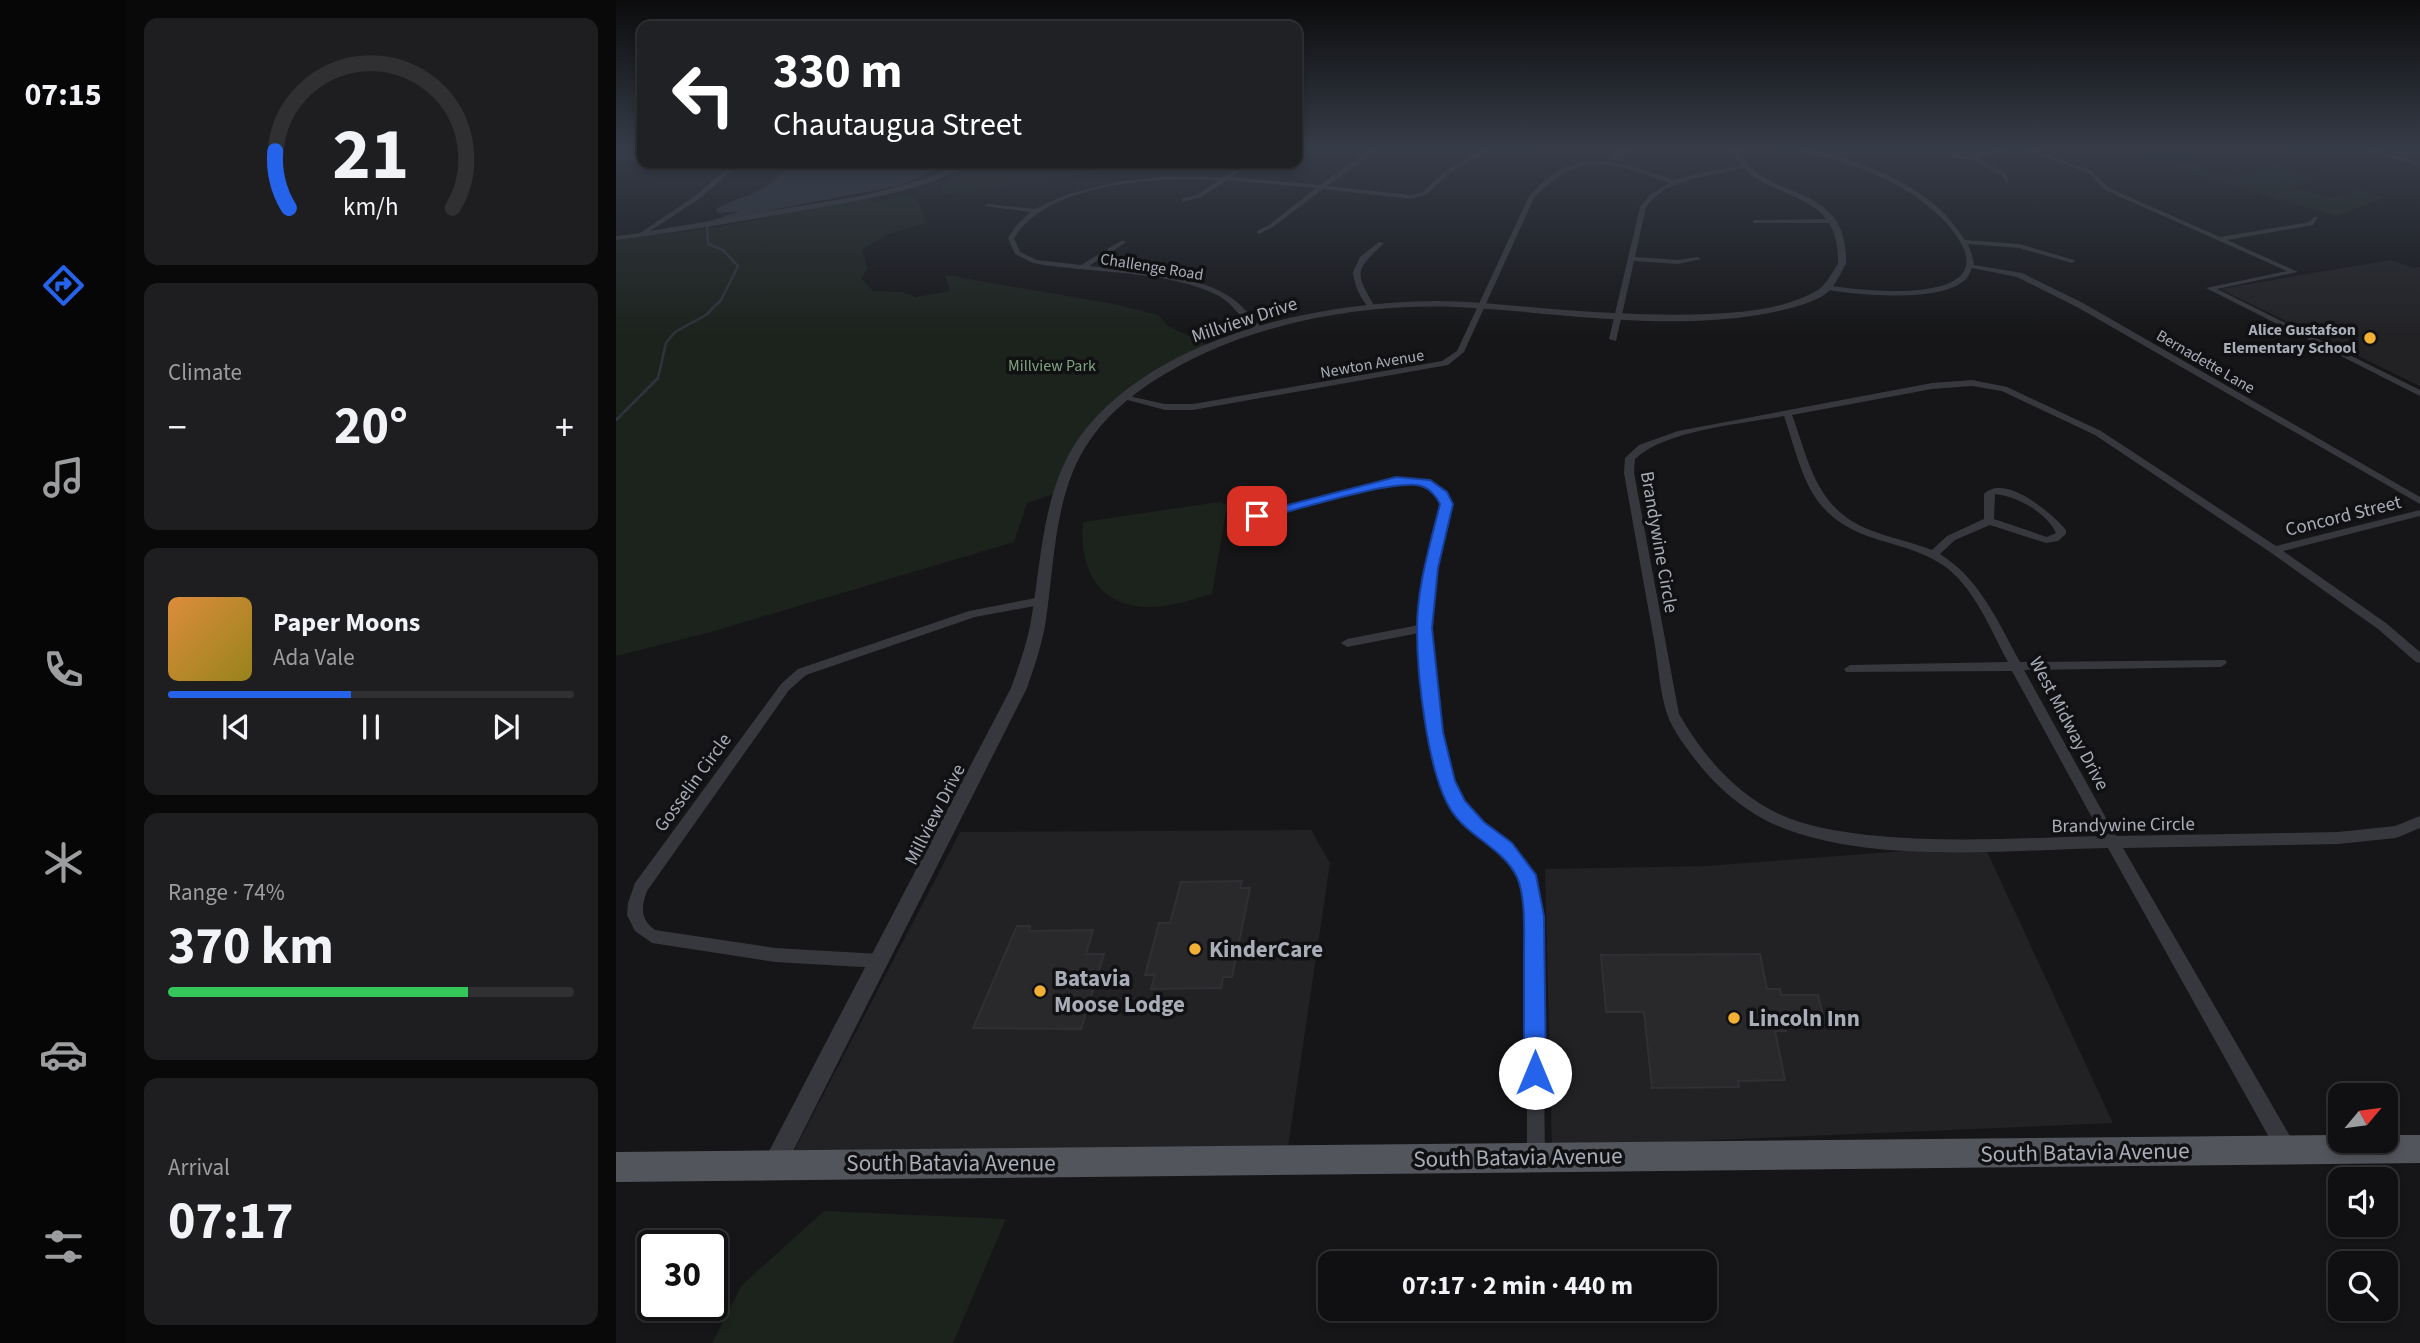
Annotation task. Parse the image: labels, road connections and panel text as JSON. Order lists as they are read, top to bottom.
{
  "streets": {
    "main road": ["South Batavia Avenue"],
    "street": [
      "Challenge Road",
      "Millview Drive",
      "Bernadette Lane",
      "Newton Avenue",
      "Concord Street",
      "Brandywine Circle",
      "West Midway Drive",
      "Gosselin Circle"
    ]
  },
  "crossings": [
    ["Challenge Road", "Millview Drive"],
    ["Millview Drive", "Newton Avenue"],
    ["Millview Drive", "Gosselin Circle"],
    ["Millview Drive", "South Batavia Avenue"],
    ["Concord Street", "Brandywine Circle"],
    ["Brandywine Circle", "West Midway Drive"],
    ["West Midway Drive", "South Batavia Avenue"]
  ],
  "parks": ["Millview Park"],
  "places": [
    "Alice Gustafson Elementary School",
    "KinderCare",
    "Batavia Moose Lodge",
    "Lincoln Inn"
  ],
  "north": "top right",
  "page": {
    "tabs": "07:15",
    "turn": ["330 m", "Chautaugua Street"],
    "tile": [
      "Climate",
      ["Range · 74%", "370 km"],
      ["Arrival", "07:17"]
    ],
    "heat": ["−", "20°", "+"],
    "song": ["Paper Moons", "Ada Vale"],
    "limit": "30",
    "trip": "07:17 · 2 min · 440 m",
    "gauge": ["21", "km/h"]
  }
}
